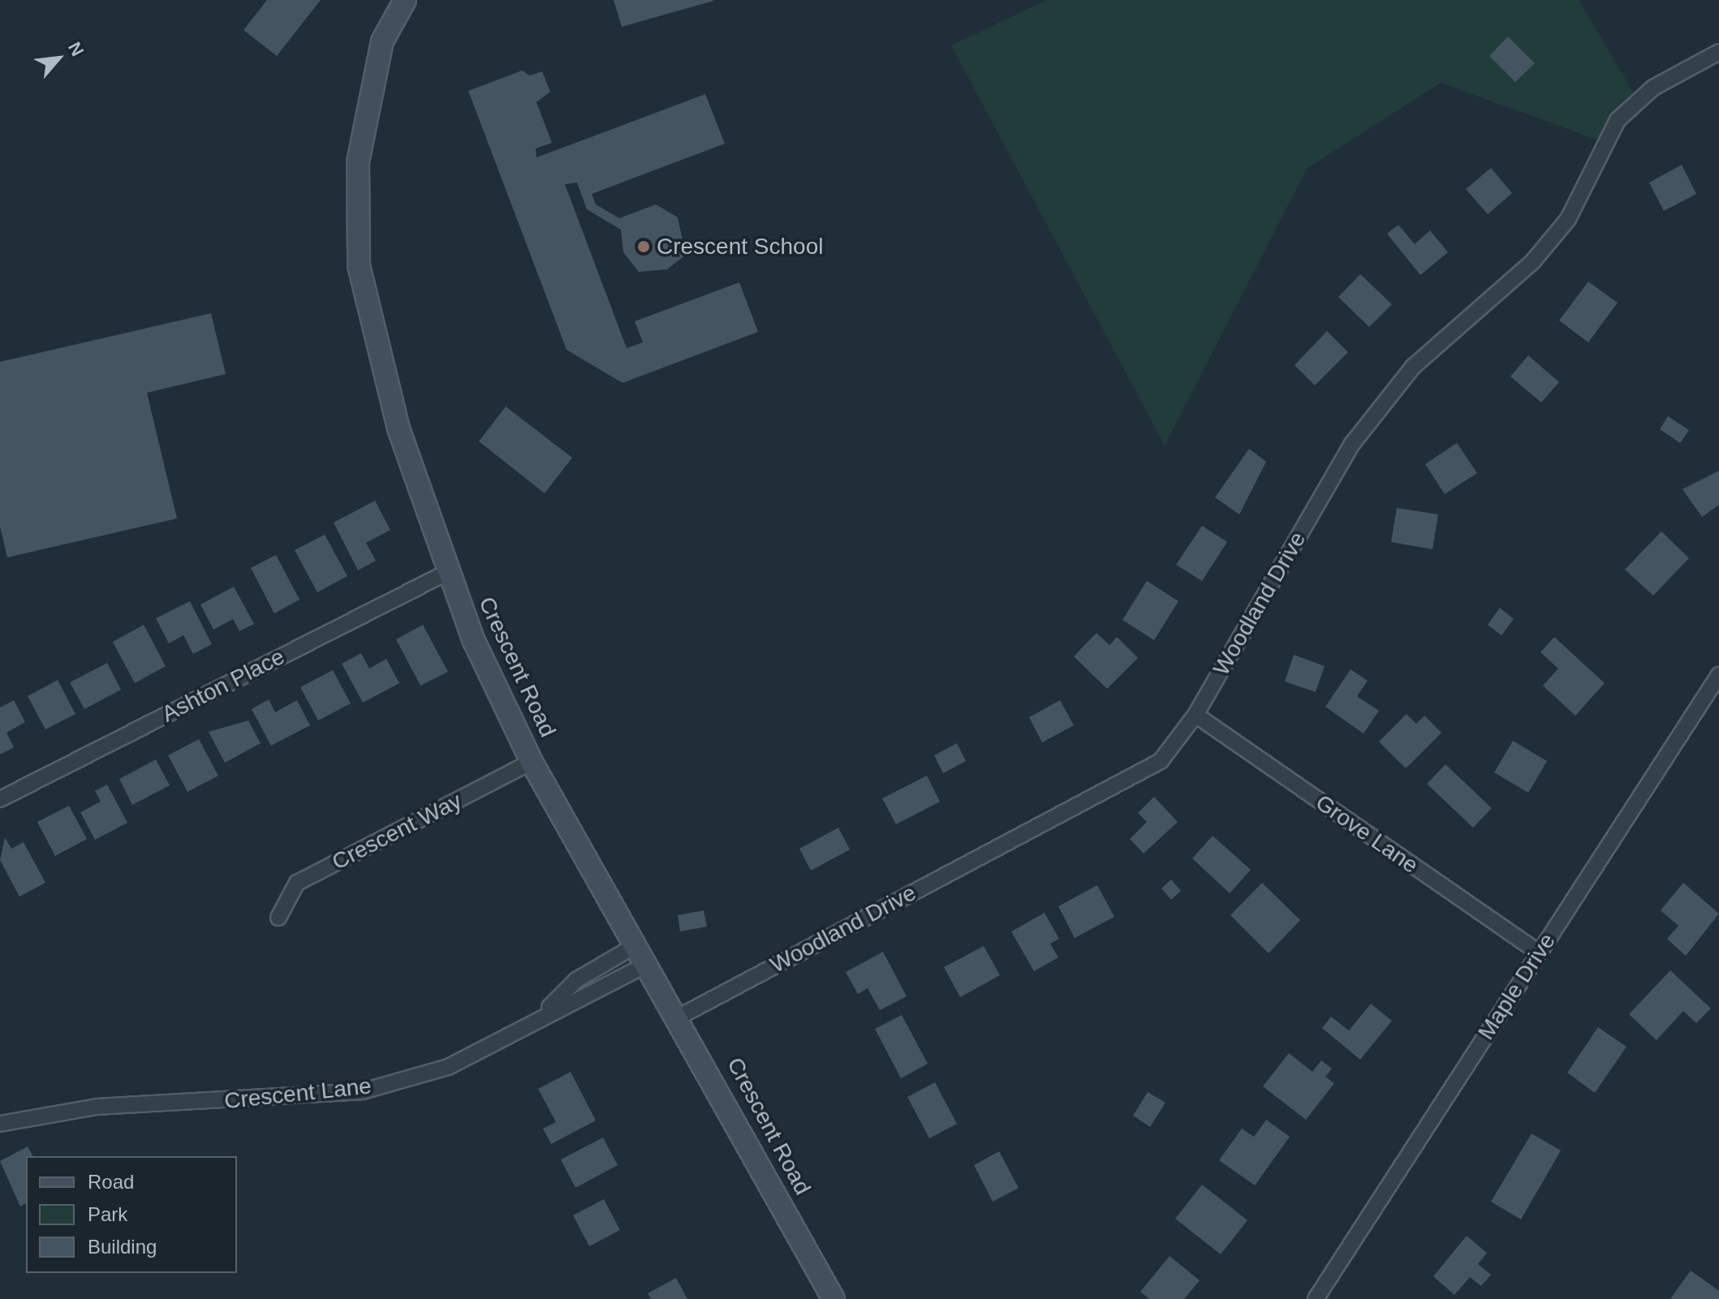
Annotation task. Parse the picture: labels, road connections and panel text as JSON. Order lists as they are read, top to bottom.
{
  "streets": {
    "street": [
      "Woodland Drive",
      "Crescent Road",
      "Ashton Place",
      "Crescent Way",
      "Grove Lane",
      "Maple Drive",
      "Crescent Lane"
    ]
  },
  "crossings": [
    ["Woodland Drive", "Crescent Road"],
    ["Woodland Drive", "Grove Lane"],
    ["Crescent Road", "Ashton Place"],
    ["Crescent Road", "Crescent Way"],
    ["Crescent Road", "Crescent Lane"],
    ["Grove Lane", "Maple Drive"]
  ],
  "places": ["Crescent School"],
  "legend": ["Road", "Park", "Building"],
  "north": "top right"
}
